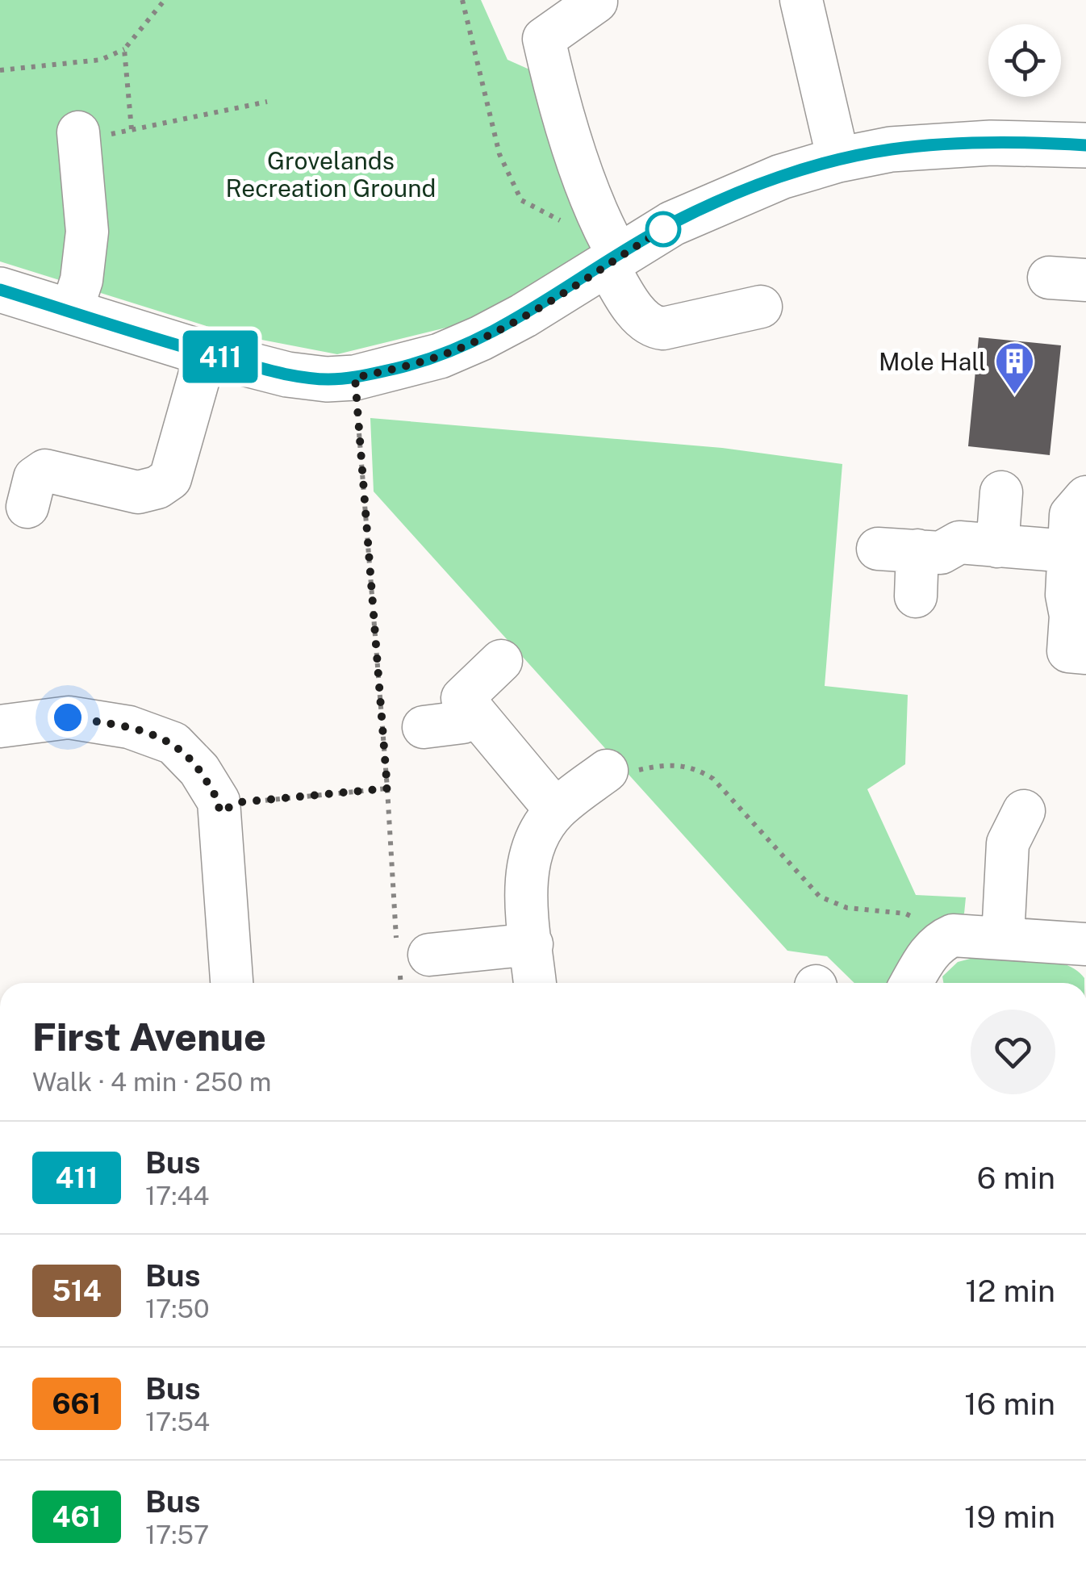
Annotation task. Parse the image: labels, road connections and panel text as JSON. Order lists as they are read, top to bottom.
{
  "parks": ["Grovelands Recreation Ground"],
  "places": {
    "building": ["Mole Hall"]
  },
  "lines": ["bus line 411"],
  "page": {
    "on_map": "411",
    "heading": ["First Avenue", "Walk · 4 min · 250 m"],
    "list": [
      {
        "mark": "411",
        "name": "Bus",
        "note": "17:44",
        "value": "6 min"
      },
      {
        "mark": "514",
        "name": "Bus",
        "note": "17:50",
        "value": "12 min"
      },
      {
        "mark": "661",
        "name": "Bus",
        "note": "17:54",
        "value": "16 min"
      },
      {
        "mark": "461",
        "name": "Bus",
        "note": "17:57",
        "value": "19 min"
      }
    ]
  }
}
